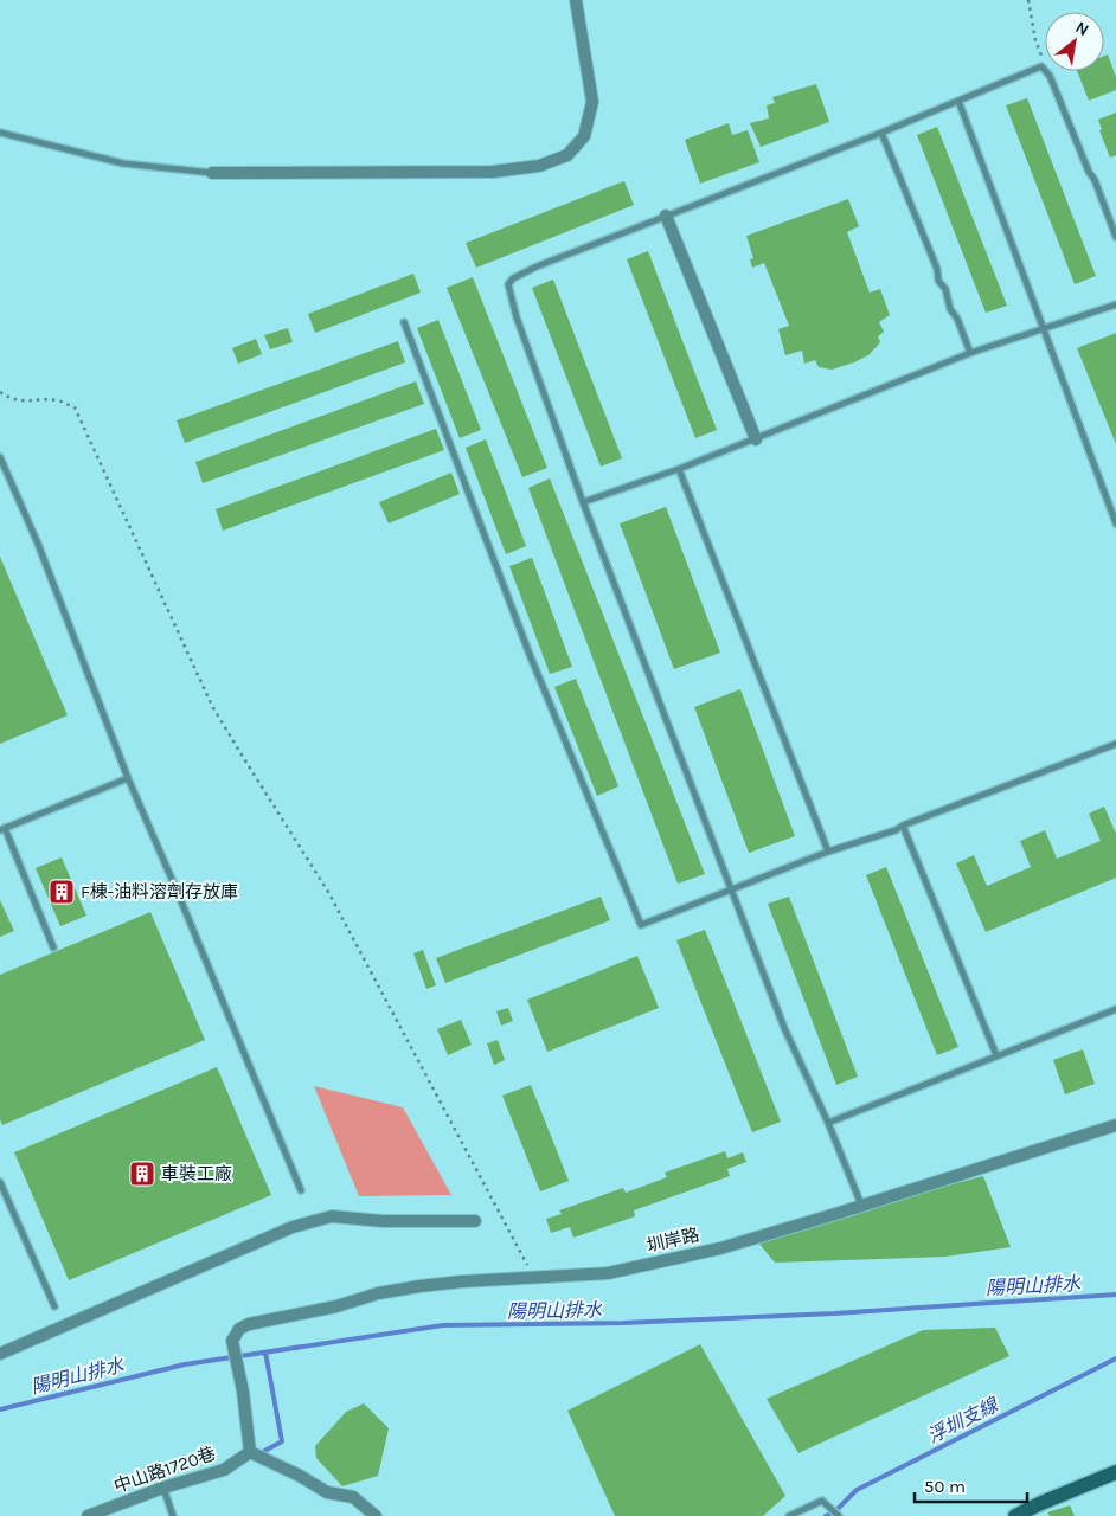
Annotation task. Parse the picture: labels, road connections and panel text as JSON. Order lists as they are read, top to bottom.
{
  "streets": {
    "street": ["圳岸路", "中山路1720巷"]
  },
  "crossings": [
    ["圳岸路", "中山路1720巷"]
  ],
  "water": ["陽明山排水", "浮圳支線"],
  "places": {
    "building": ["F棟-油料溶劑存放庫", "車裝工廠"]
  },
  "scale_bar": "50 m",
  "north": "top right"
}
